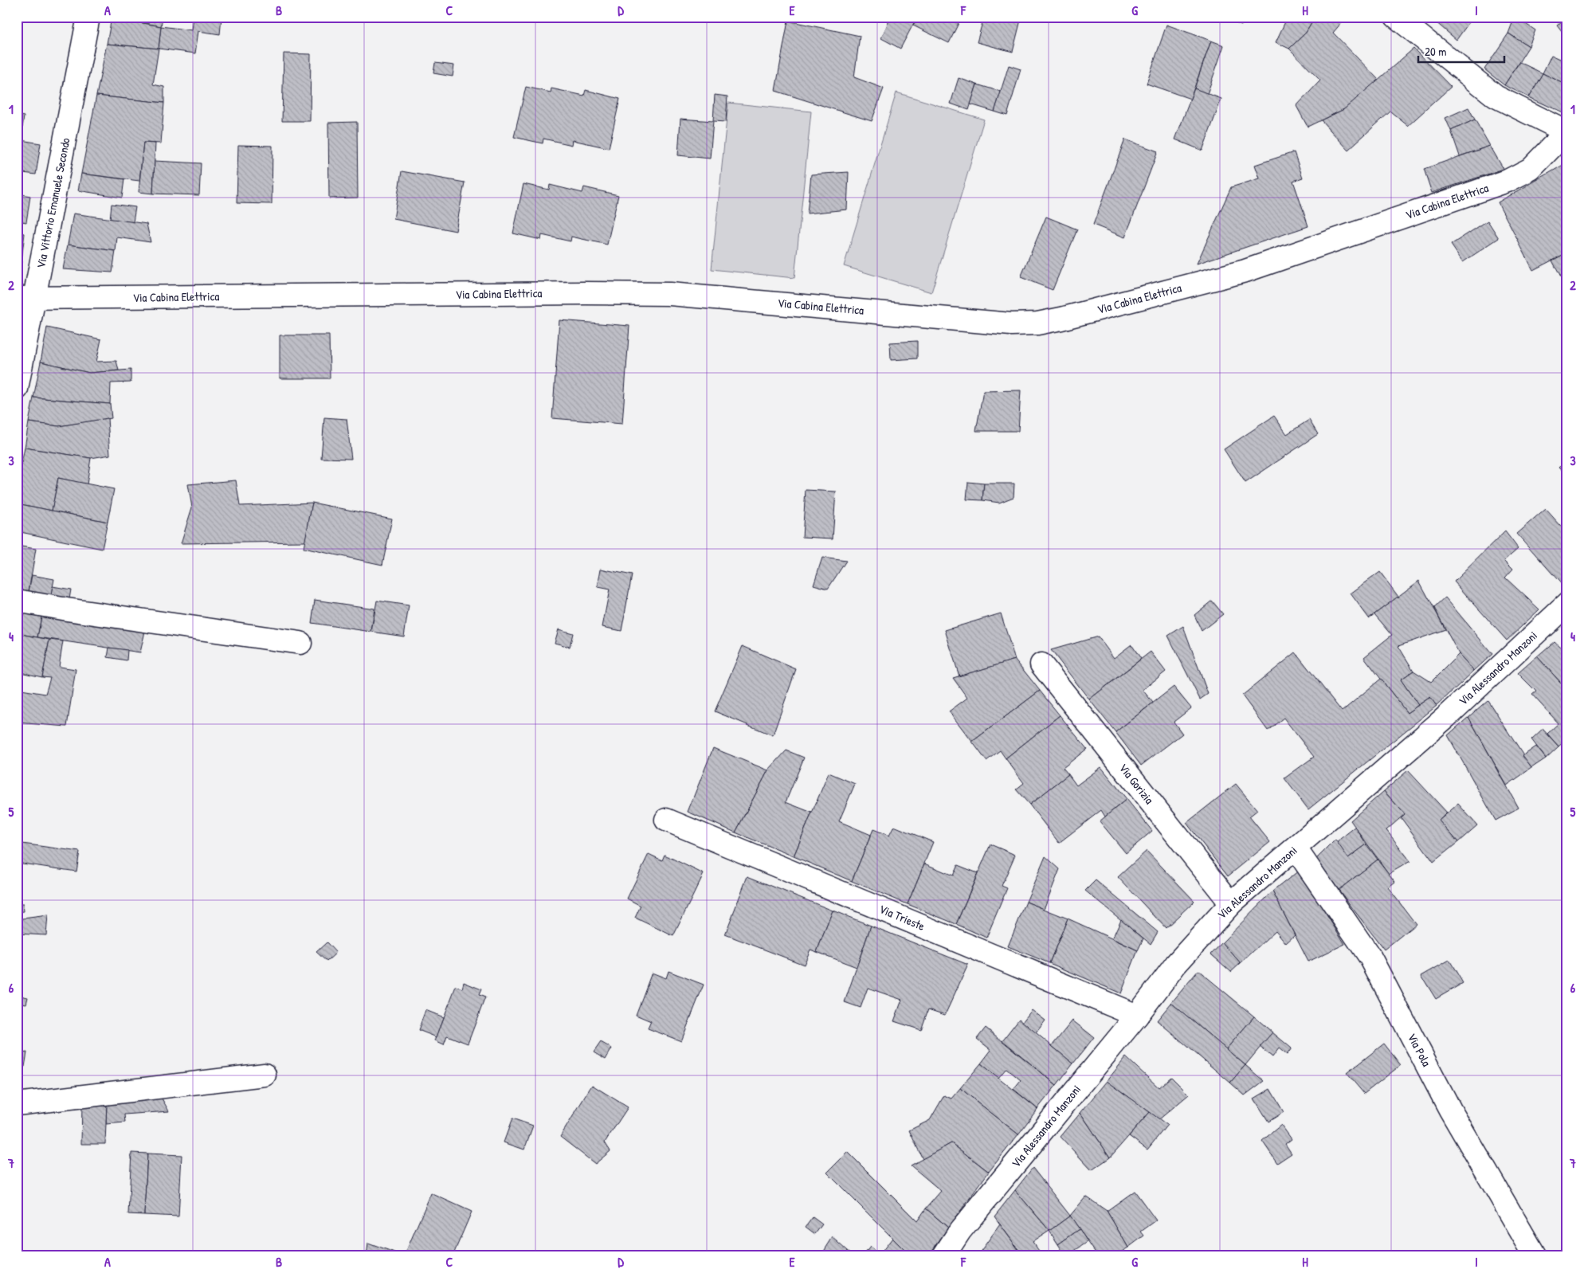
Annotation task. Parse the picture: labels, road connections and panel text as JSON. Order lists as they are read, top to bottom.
{
  "streets": {
    "street": [
      "Via Cabina Elettrica",
      "Via Vittorio Emanuele Secondo",
      "Via Alessandro Manzoni",
      "Via Gorizia",
      "Via Trieste",
      "Via Pola"
    ]
  },
  "crossings": [
    ["Via Cabina Elettrica", "Via Vittorio Emanuele Secondo"],
    ["Via Alessandro Manzoni", "Via Gorizia"],
    ["Via Alessandro Manzoni", "Via Trieste"],
    ["Via Alessandro Manzoni", "Via Pola"]
  ],
  "scale_bar": "20 m",
  "grid": {
    "columns": [
      "A",
      "B",
      "C",
      "D",
      "E",
      "F",
      "G",
      "H",
      "I"
    ],
    "rows": [
      "1",
      "2",
      "3",
      "4",
      "5",
      "6",
      "7"
    ]
  }
}
